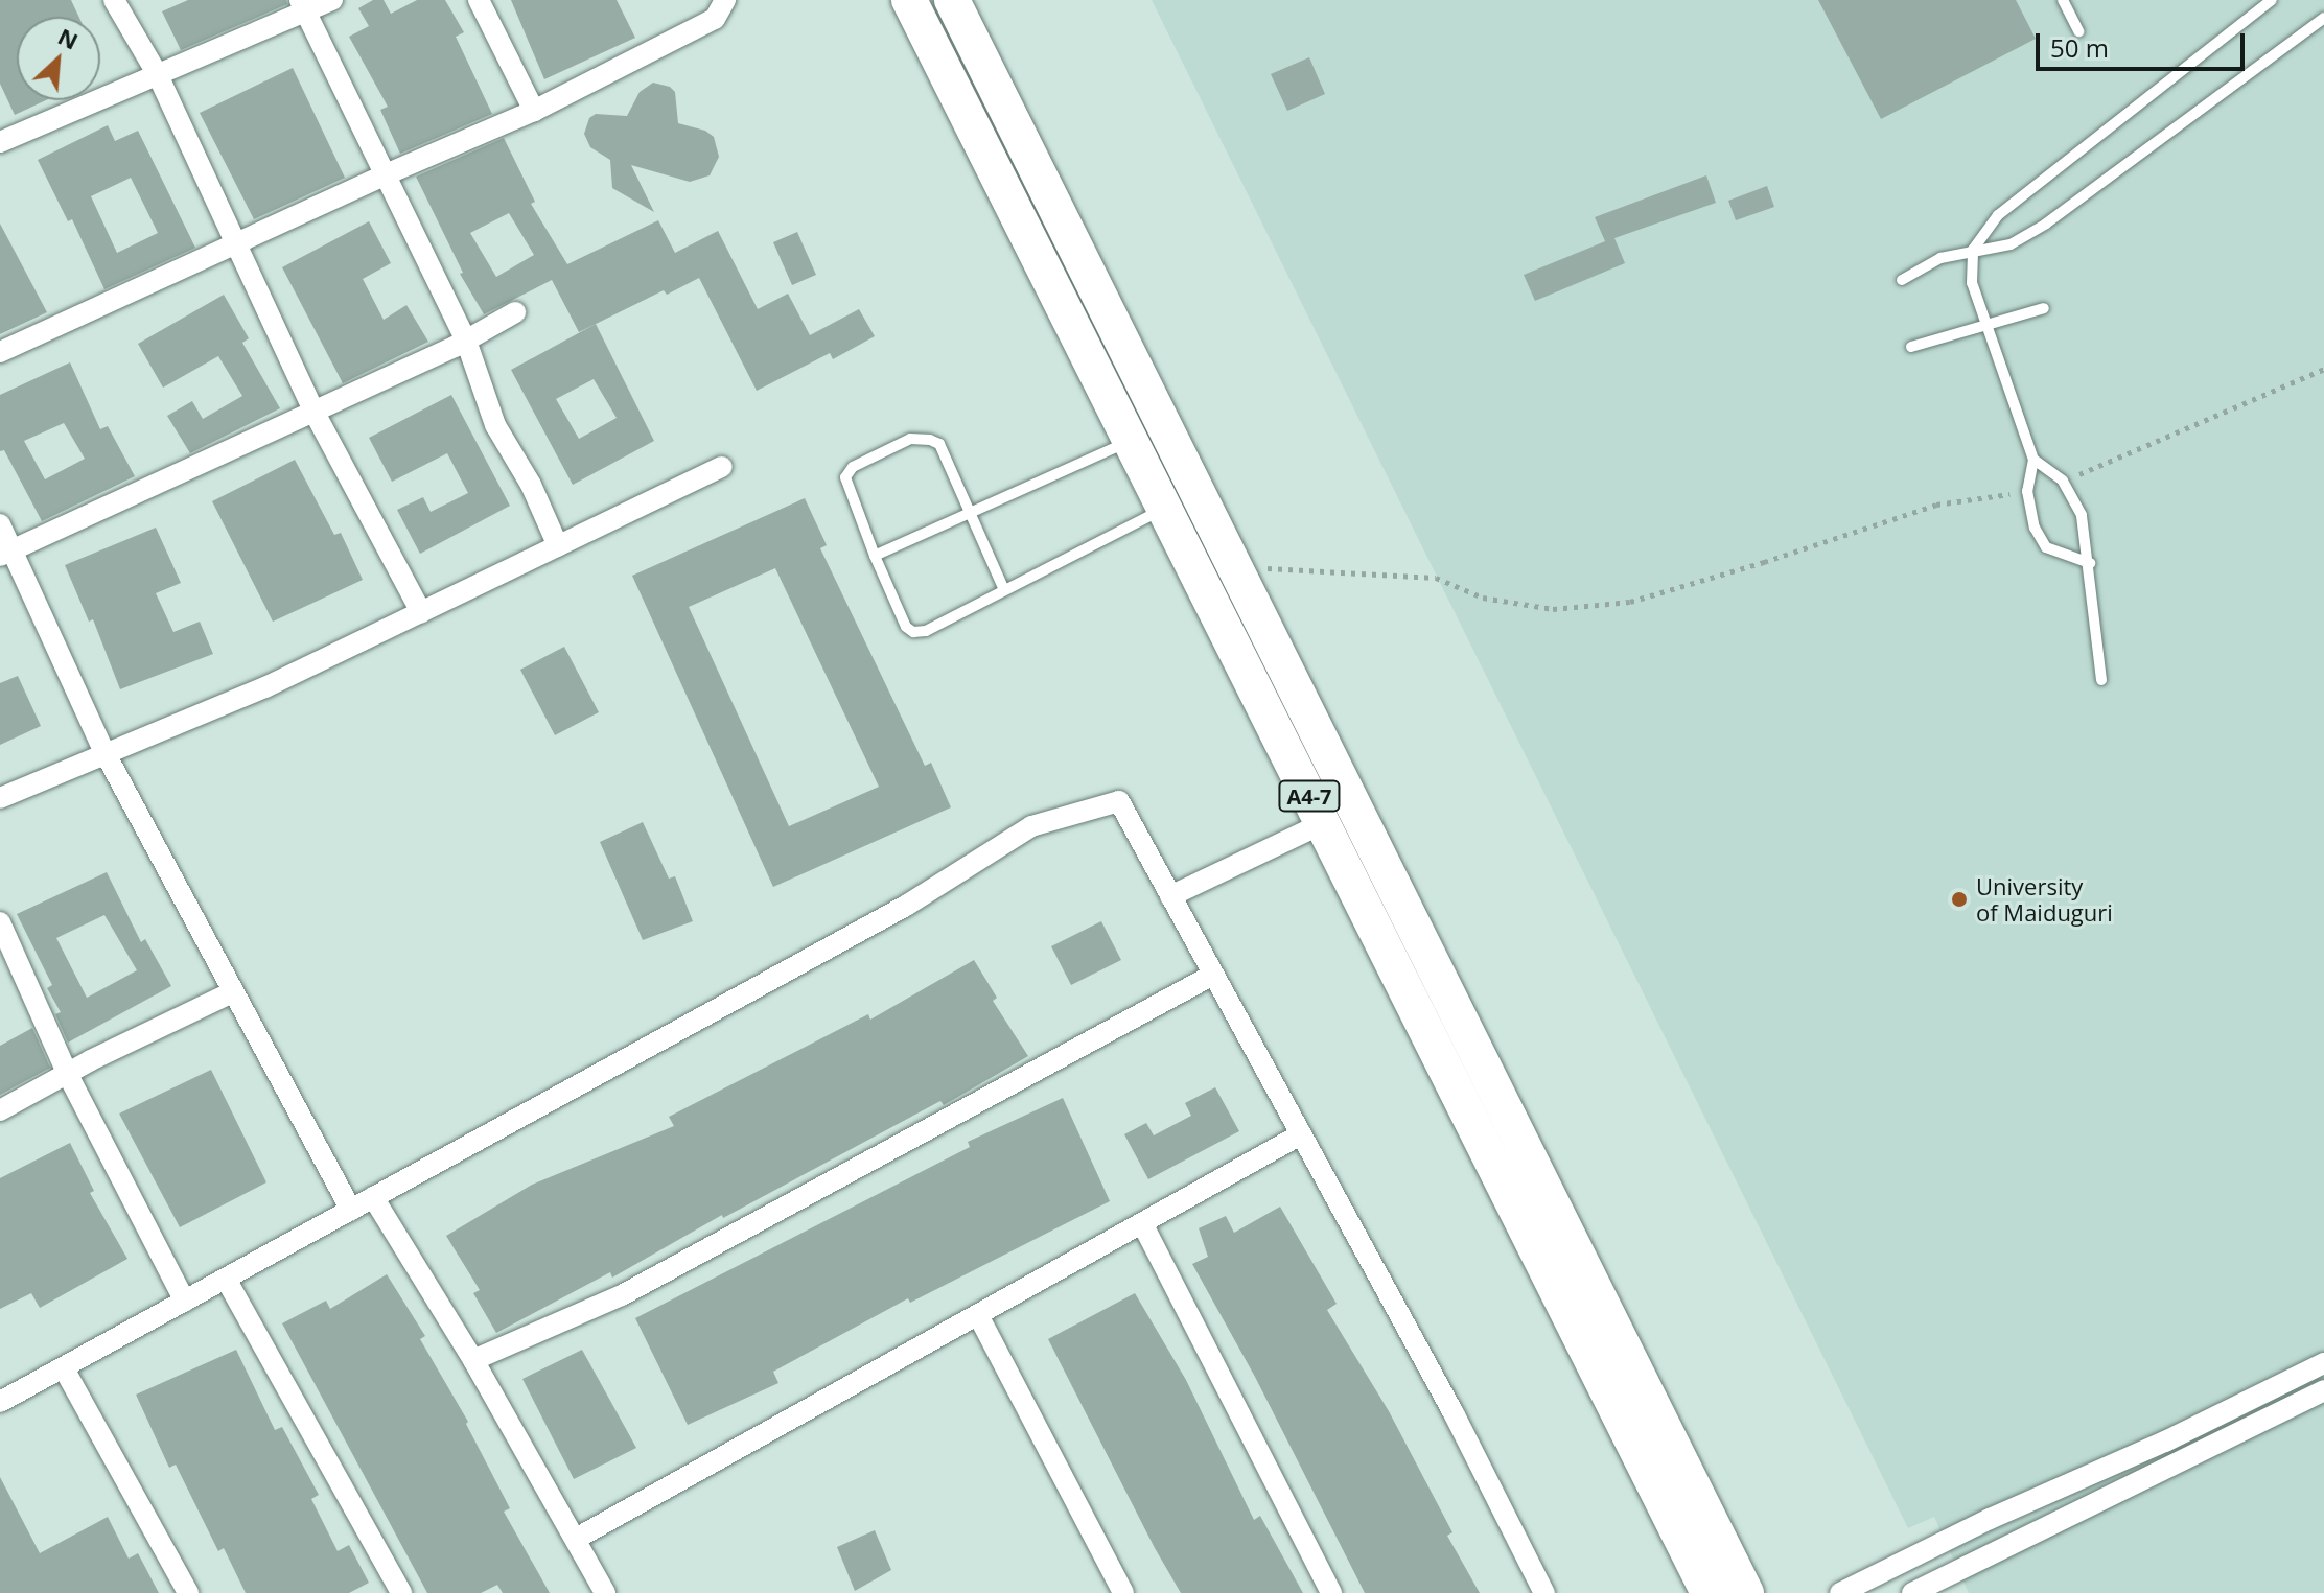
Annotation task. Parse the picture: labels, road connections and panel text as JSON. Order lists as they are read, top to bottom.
{
  "streets": {
    "highway": ["A4-7"]
  },
  "places": ["University of Maiduguri"],
  "scale_bar": "50 m",
  "north": "top right"
}
